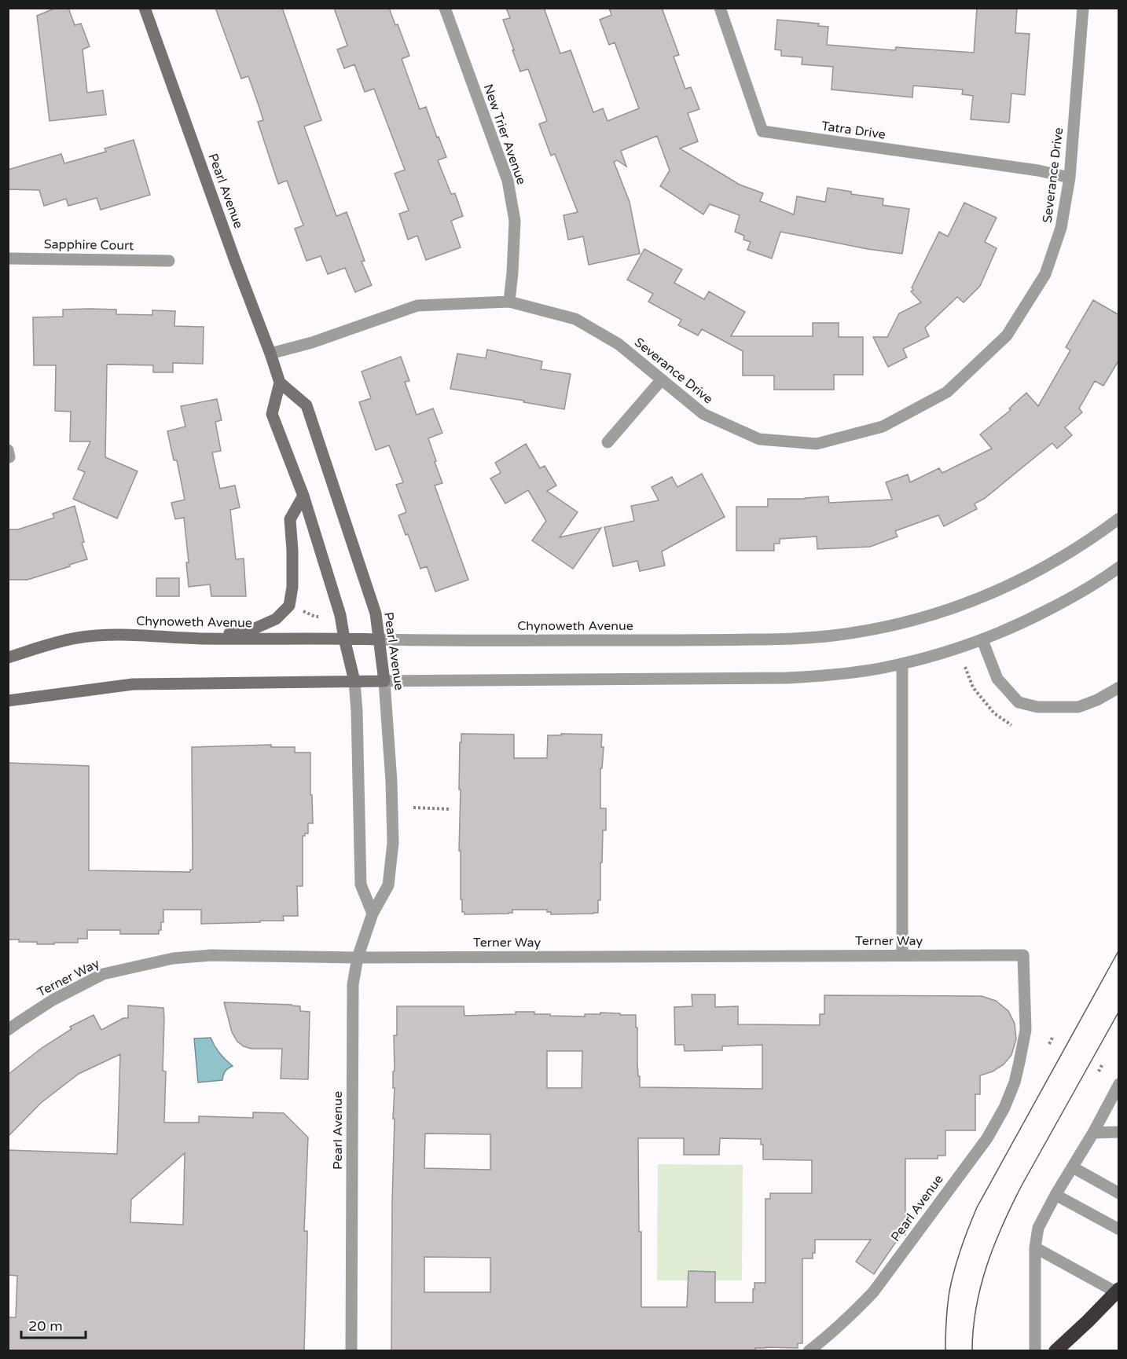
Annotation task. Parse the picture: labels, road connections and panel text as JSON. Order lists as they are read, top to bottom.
{
  "streets": {
    "street": [
      "Tatra Drive",
      "New Trier Avenue",
      "Severance Drive",
      "Pearl Avenue",
      "Sapphire Court",
      "Chynoweth Avenue",
      "Terner Way"
    ]
  },
  "crossings": [
    ["Tatra Drive", "Severance Drive"],
    ["New Trier Avenue", "Severance Drive"],
    ["Severance Drive", "Pearl Avenue"],
    ["Pearl Avenue", "Chynoweth Avenue"],
    ["Pearl Avenue", "Terner Way"]
  ],
  "scale_bar": "20 m"
}
